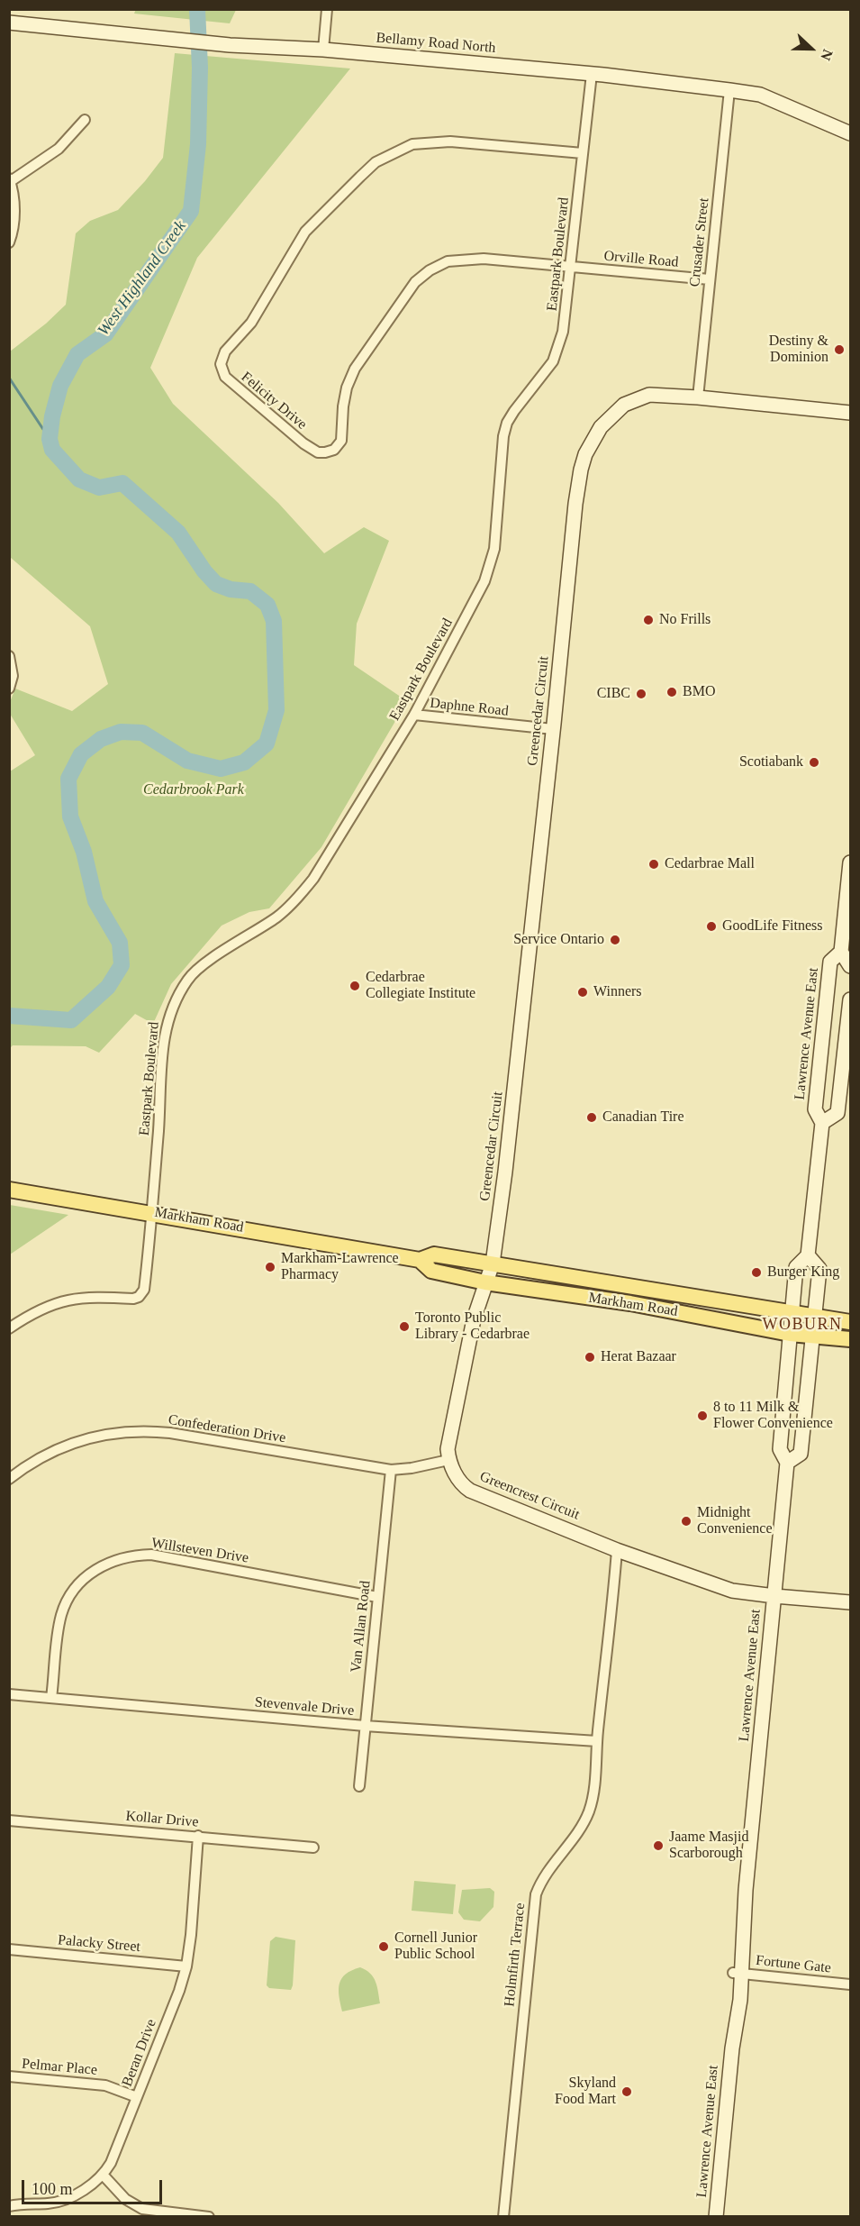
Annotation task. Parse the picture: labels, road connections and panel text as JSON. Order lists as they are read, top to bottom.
{
  "streets": {
    "main road": ["Markham Road"],
    "street": [
      "Bellamy Road North",
      "Crusader Street",
      "Eastpark Boulevard",
      "Orville Road",
      "Felicity Drive",
      "Daphne Road",
      "Greencedar Circuit",
      "Lawrence Avenue East",
      "Confederation Drive",
      "Greencrest Circuit",
      "Willsteven Drive",
      "Van Allan Road",
      "Stevenvale Drive",
      "Kollar Drive",
      "Palacky Street",
      "Holmfirth Terrace",
      "Fortune Gate",
      "Beran Drive",
      "Pelmar Place"
    ]
  },
  "crossings": [
    ["Bellamy Road North", "Crusader Street"],
    ["Bellamy Road North", "Eastpark Boulevard"],
    ["Crusader Street", "Orville Road"],
    ["Crusader Street", "Greencedar Circuit"],
    ["Eastpark Boulevard", "Orville Road"],
    ["Eastpark Boulevard", "Felicity Drive"],
    ["Eastpark Boulevard", "Daphne Road"],
    ["Eastpark Boulevard", "Markham Road"],
    ["Orville Road", "Felicity Drive"],
    ["Daphne Road", "Greencedar Circuit"],
    ["Greencedar Circuit", "Markham Road"],
    ["Lawrence Avenue East", "Markham Road"],
    ["Lawrence Avenue East", "Greencrest Circuit"],
    ["Lawrence Avenue East", "Fortune Gate"],
    ["Confederation Drive", "Greencrest Circuit"],
    ["Confederation Drive", "Van Allan Road"],
    ["Greencrest Circuit", "Holmfirth Terrace"],
    ["Willsteven Drive", "Van Allan Road"],
    ["Willsteven Drive", "Stevenvale Drive"],
    ["Van Allan Road", "Stevenvale Drive"],
    ["Stevenvale Drive", "Holmfirth Terrace"],
    ["Kollar Drive", "Beran Drive"],
    ["Palacky Street", "Beran Drive"],
    ["Beran Drive", "Pelmar Place"]
  ],
  "districts": ["WOBURN"],
  "water": ["West Highland Creek"],
  "parks": ["Cedarbrook Park"],
  "places": [
    "Destiny & Dominion",
    "No Frills",
    "BMO",
    "CIBC",
    "Scotiabank",
    "Cedarbrae Mall",
    "GoodLife Fitness",
    "Service Ontario",
    "Cedarbrae Collegiate Institute",
    "Winners",
    "Canadian Tire",
    "Markham-Lawrence Pharmacy",
    "Burger King",
    "Toronto Public Library - Cedarbrae",
    "Herat Bazaar",
    "8 to 11 Milk & Flower Convenience",
    "Midnight Convenience",
    "Jaame Masjid Scarborough",
    "Cornell Junior Public School",
    "Skyland Food Mart"
  ],
  "scale_bar": "100 m",
  "north": "right"
}
